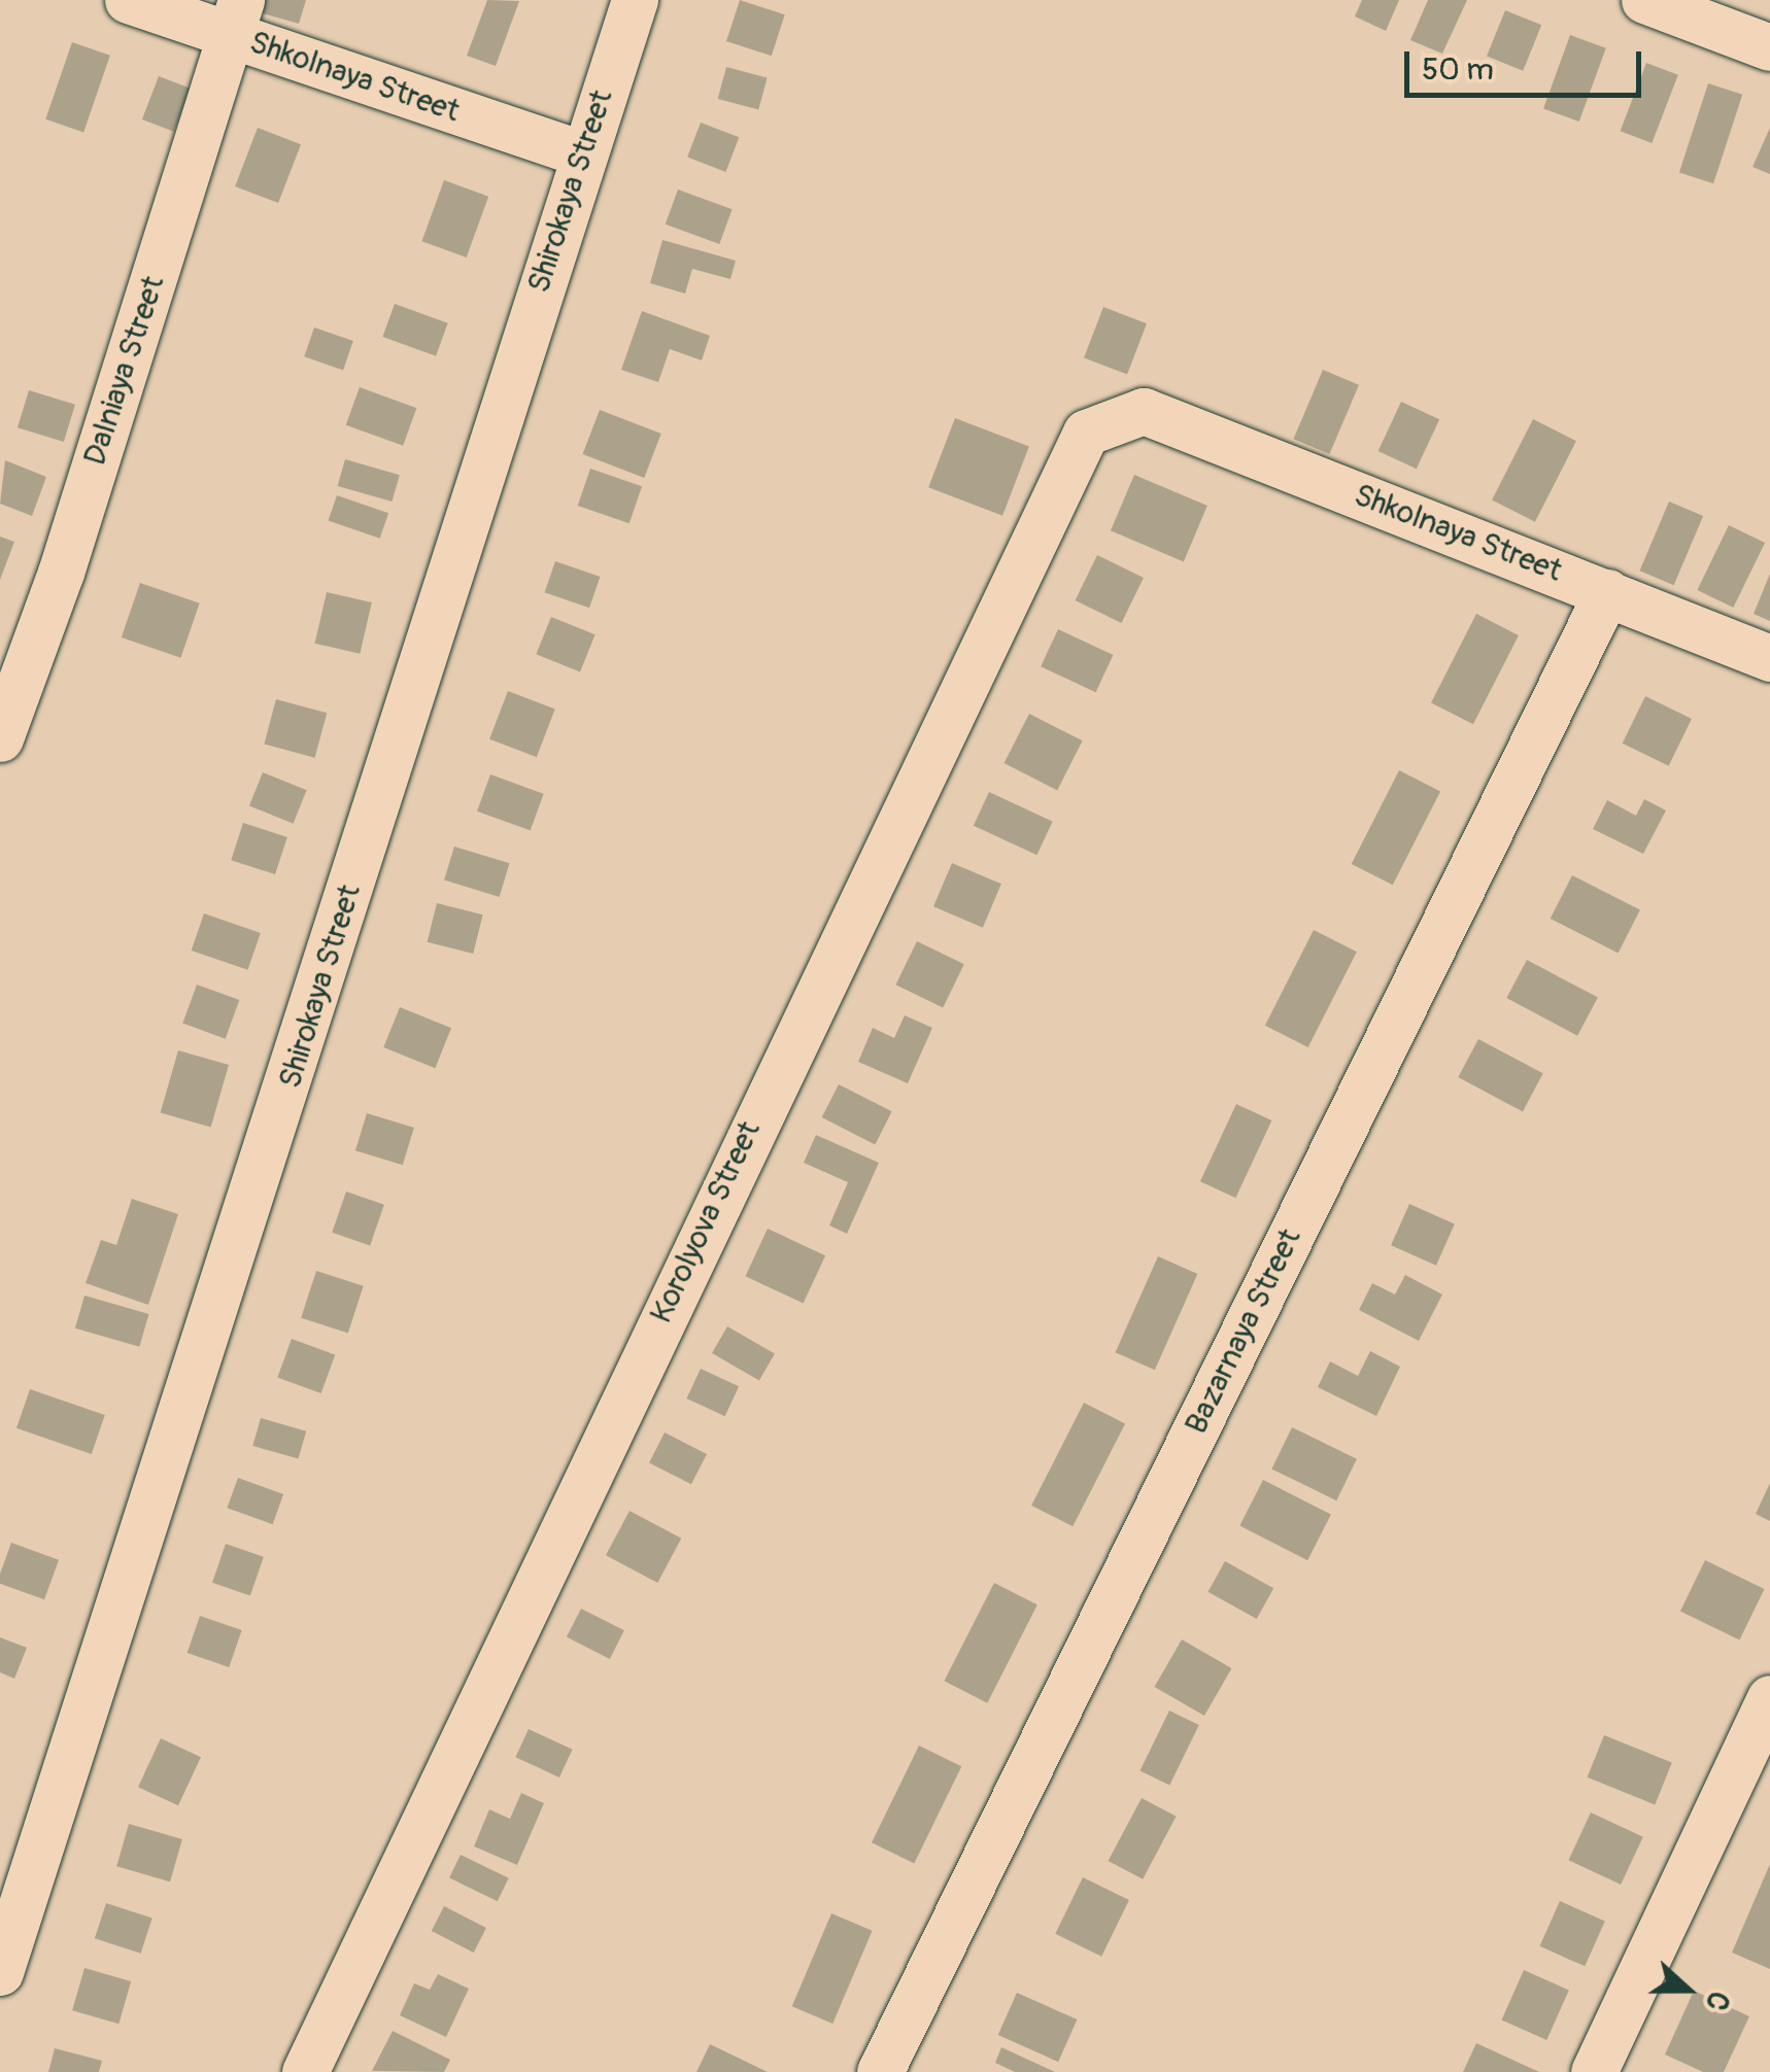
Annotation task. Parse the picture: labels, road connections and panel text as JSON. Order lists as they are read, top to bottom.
{
  "streets": {
    "street": [
      "Shkolnaya Street",
      "Shirokaya Street",
      "Dalniaya Street",
      "Bazarnaya Street"
    ]
  },
  "crossings": [
    ["Shkolnaya Street", "Shirokaya Street"],
    ["Shkolnaya Street", "Dalniaya Street"],
    ["Shkolnaya Street", "Bazarnaya Street"]
  ],
  "scale_bar": "50 m",
  "north": "right"
}
